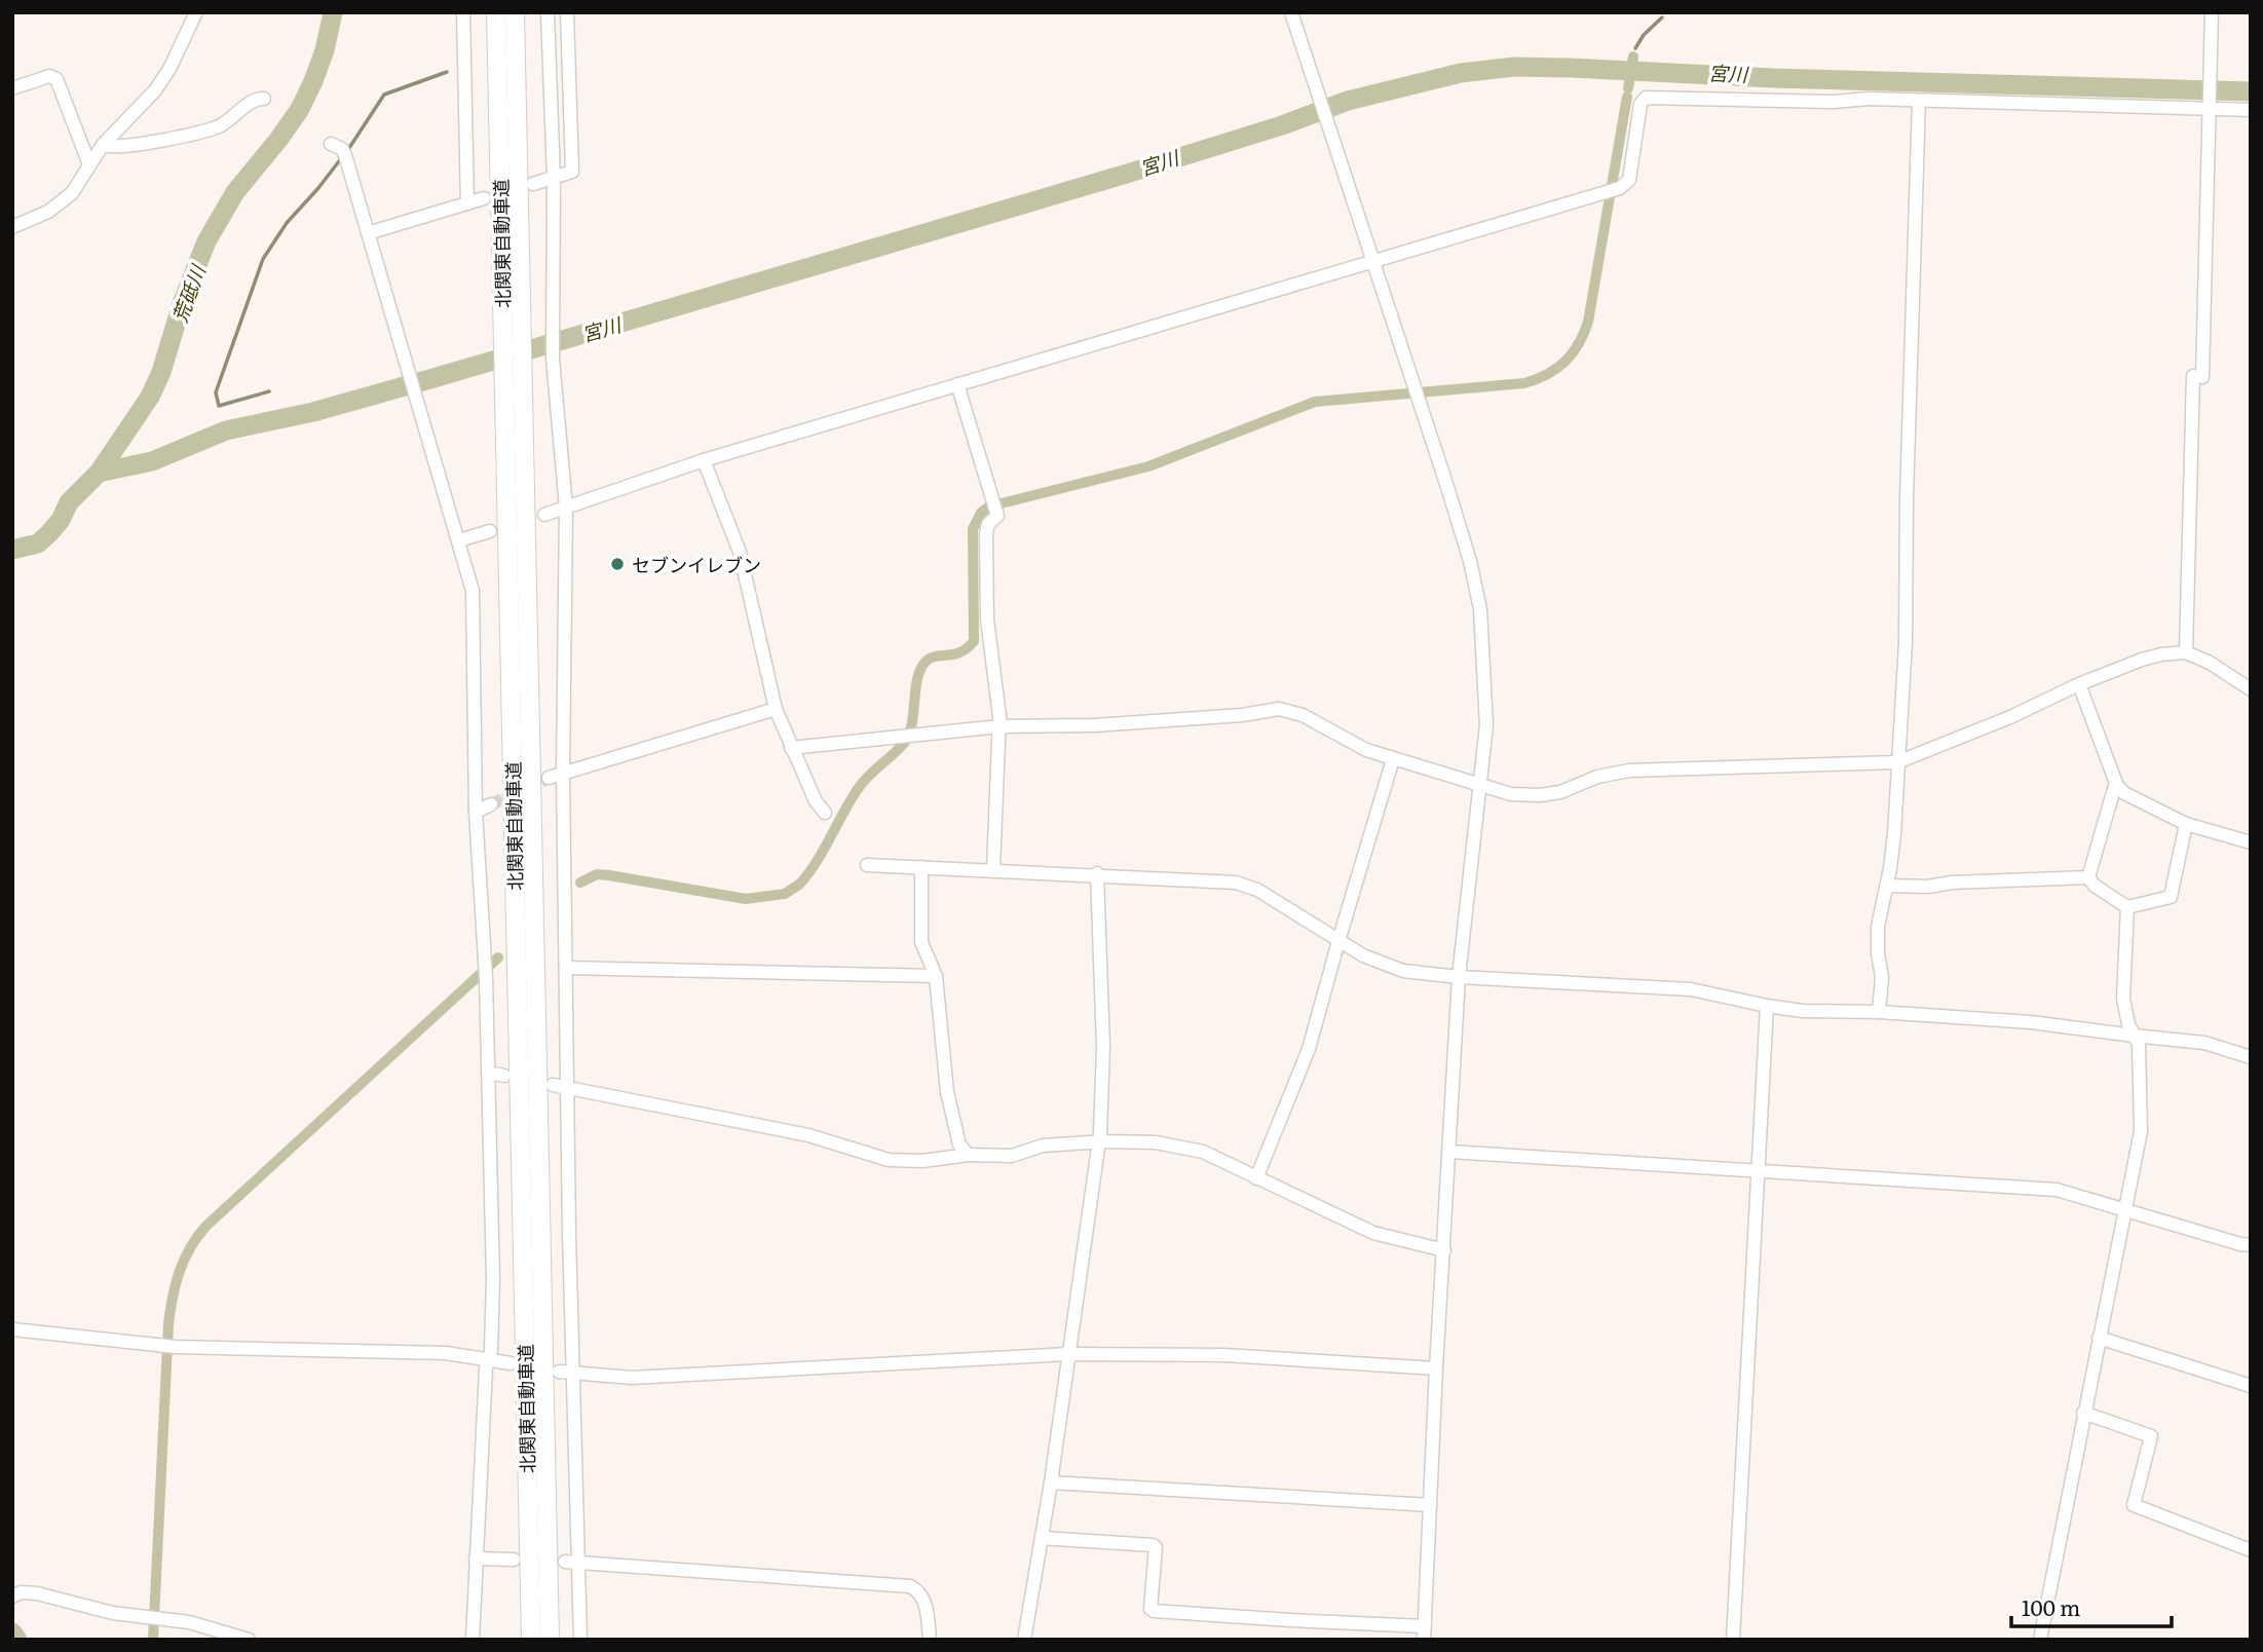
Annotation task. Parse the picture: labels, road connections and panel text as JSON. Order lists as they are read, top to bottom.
{
  "streets": {
    "highway": ["北関東自動車道"]
  },
  "water": ["宮川", "荒砥川"],
  "places": ["セブンイレブン"],
  "scale_bar": "100 m"
}
